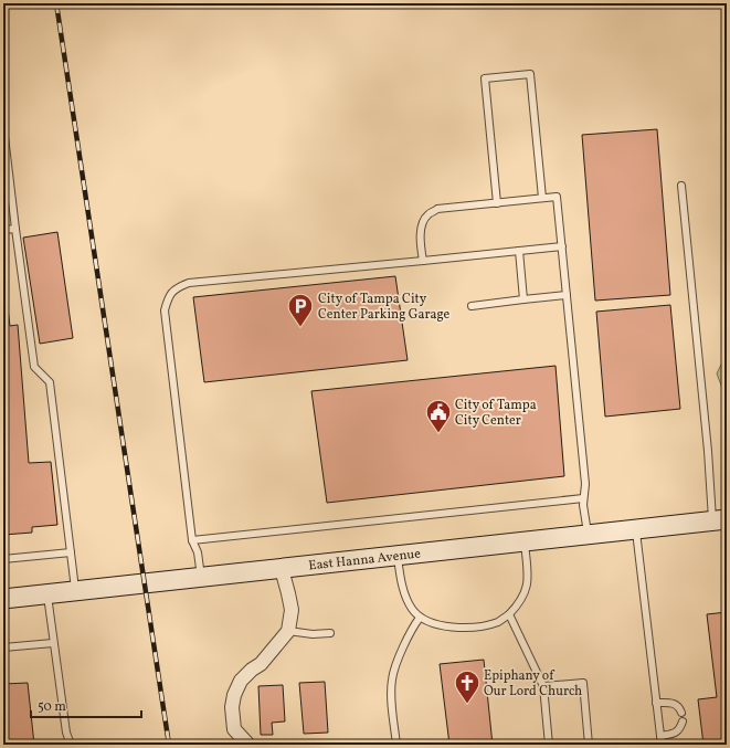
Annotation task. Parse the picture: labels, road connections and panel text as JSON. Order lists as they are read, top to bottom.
{
  "streets": {
    "street": ["East Hanna Avenue"]
  },
  "places": {
    "parking": ["City of Tampa City Center Parking Garage"],
    "public building": ["City of Tampa City Center"],
    "church": ["Epiphany of Our Lord Church"]
  },
  "scale_bar": "50 m"
}
